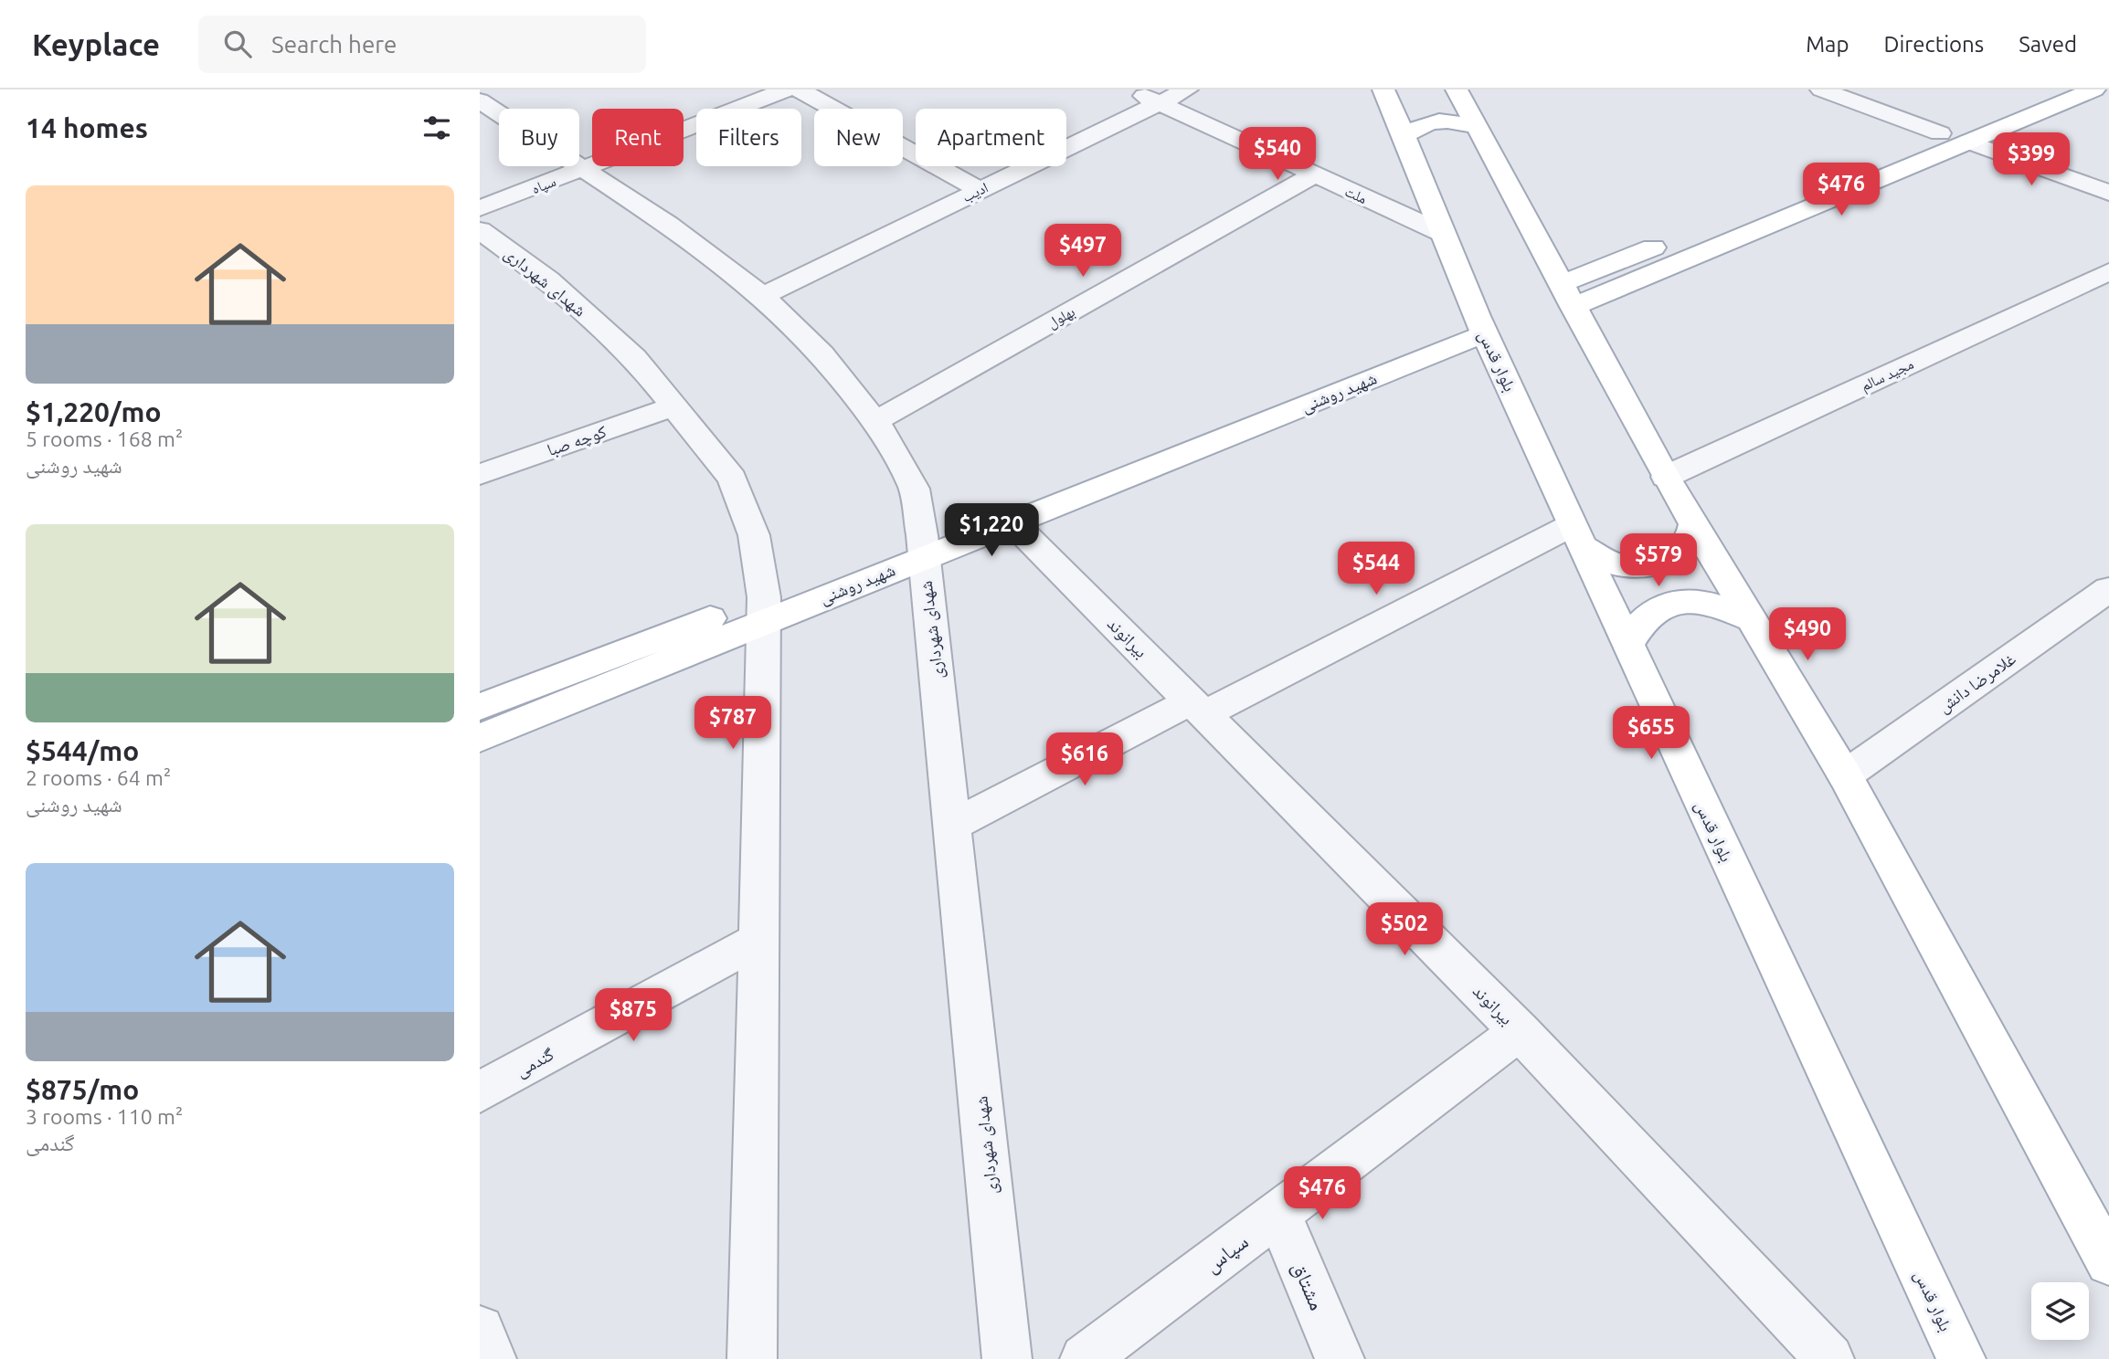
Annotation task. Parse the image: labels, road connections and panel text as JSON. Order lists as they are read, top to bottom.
{
  "streets": {
    "main road": ["بلوار قدس", "شهید روشنی"],
    "street": [
      "سپاه",
      "ادیب",
      "ملت",
      "شهدای شهرداری",
      "بهلول",
      "مجید سالم",
      "کوچه صبا",
      "بیرانوند",
      "غلامرضا دانش",
      "گندمی",
      "سپاس",
      "مشتاق"
    ]
  },
  "crossings": [
    ["سپاه", "شهدای شهرداری"],
    ["ادیب", "ملت"],
    ["ادیب", "شهدای شهرداری"],
    ["ملت", "بهلول"],
    ["ملت", "بلوار قدس"],
    ["شهدای شهرداری", "بهلول"],
    ["شهدای شهرداری", "شهید روشنی"],
    ["شهدای شهرداری", "کوچه صبا"],
    ["شهدای شهرداری", "گندمی"],
    ["بلوار قدس", "شهید روشنی"],
    ["شهید روشنی", "بیرانوند"],
    ["بیرانوند", "سپاس"],
    ["سپاس", "مشتاق"]
  ],
  "page": {
    "header": "Keyplace",
    "search": "Search here",
    "nav": ["Map", "Directions", "Saved"],
    "heading": "14 homes",
    "chip": [
      "Buy",
      "Rent",
      "Filters",
      "New",
      "Apartment"
    ],
    "price": [
      "$540",
      "$399",
      "$476",
      "$497",
      "$1,220",
      "$579",
      "$544",
      "$490",
      "$787",
      "$655",
      "$616",
      "$502",
      "$875",
      "$476"
    ],
    "list": [
      {
        "name": "$1,220/mo",
        "note": "5 rooms · 168 m² · شهید روشنی"
      },
      {
        "name": "$544/mo",
        "note": "2 rooms · 64 m² · شهید روشنی"
      },
      {
        "name": "$875/mo",
        "note": "3 rooms · 110 m² · گندمی"
      }
    ]
  }
}
